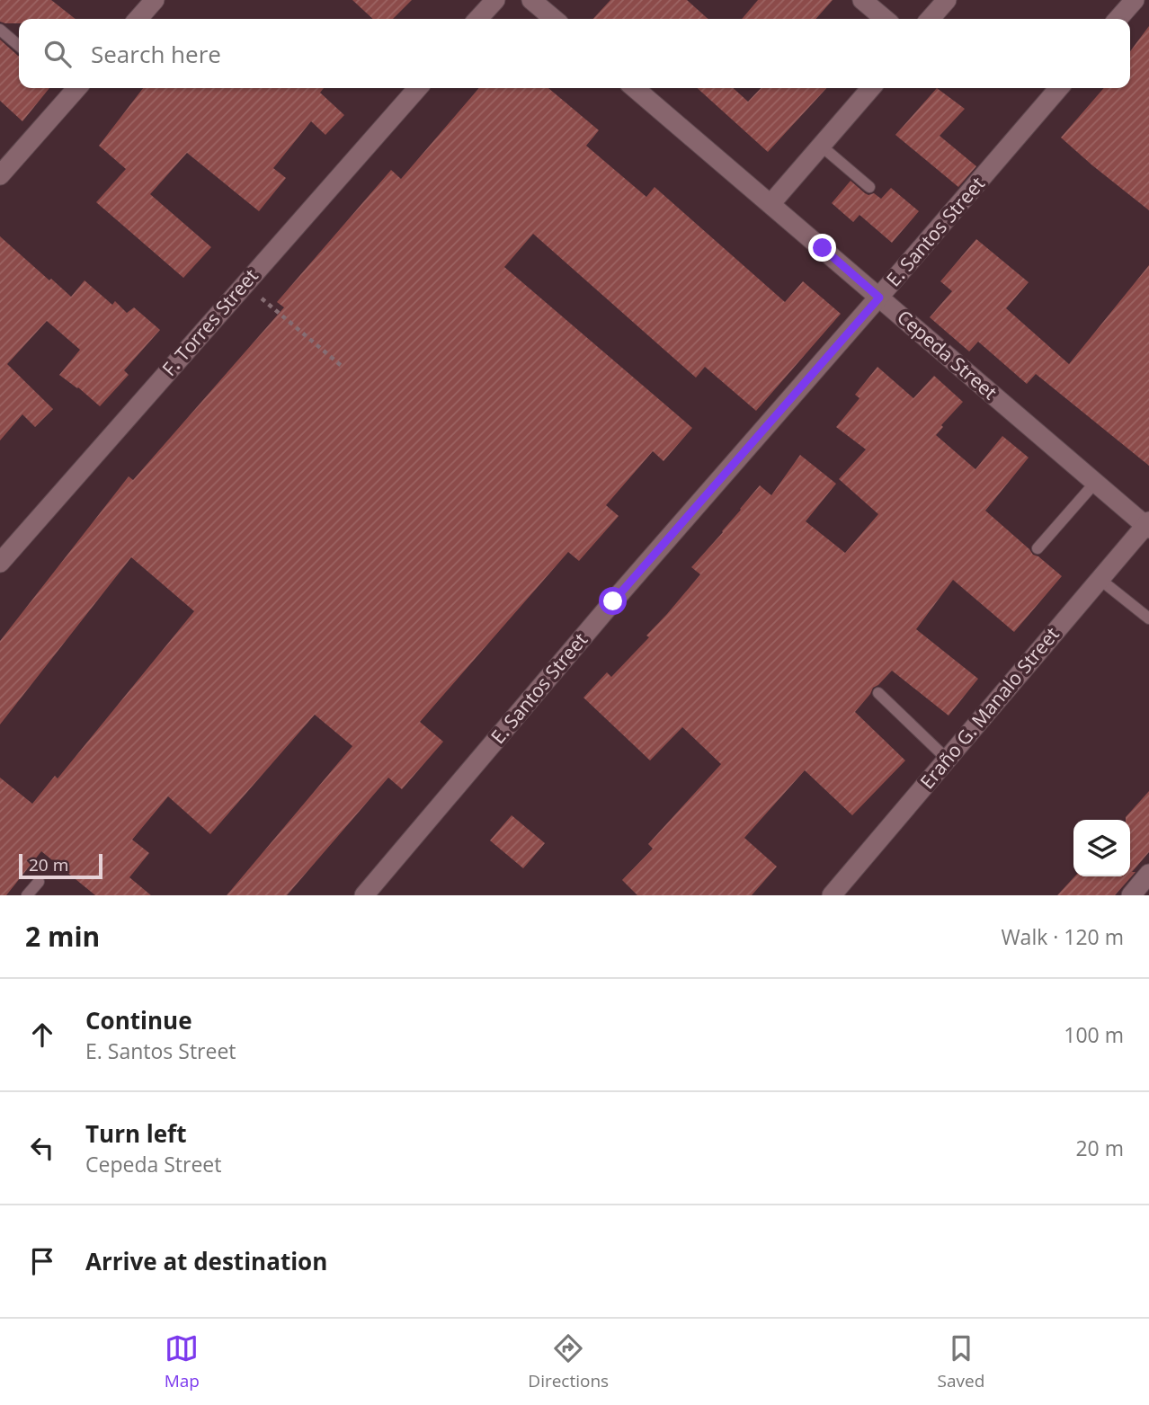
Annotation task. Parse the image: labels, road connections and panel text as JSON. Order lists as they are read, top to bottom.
{
  "streets": {
    "street": [
      "E. Santos Street",
      "F. Torres Street",
      "Cepeda Street",
      "Eraño G. Manalo Street"
    ]
  },
  "crossings": [
    ["E. Santos Street", "Cepeda Street"],
    ["Cepeda Street", "Eraño G. Manalo Street"]
  ],
  "scale_bar": "20 m",
  "page": {
    "search": "Search here",
    "scale": "20 m",
    "heading": ["2 min", "Walk · 120 m"],
    "list": [
      ["Continue", "E. Santos Street", "100 m"],
      ["Turn left", "Cepeda Street", "20 m"],
      "Arrive at destination"
    ],
    "nav": ["Map", "Directions", "Saved"]
  }
}
